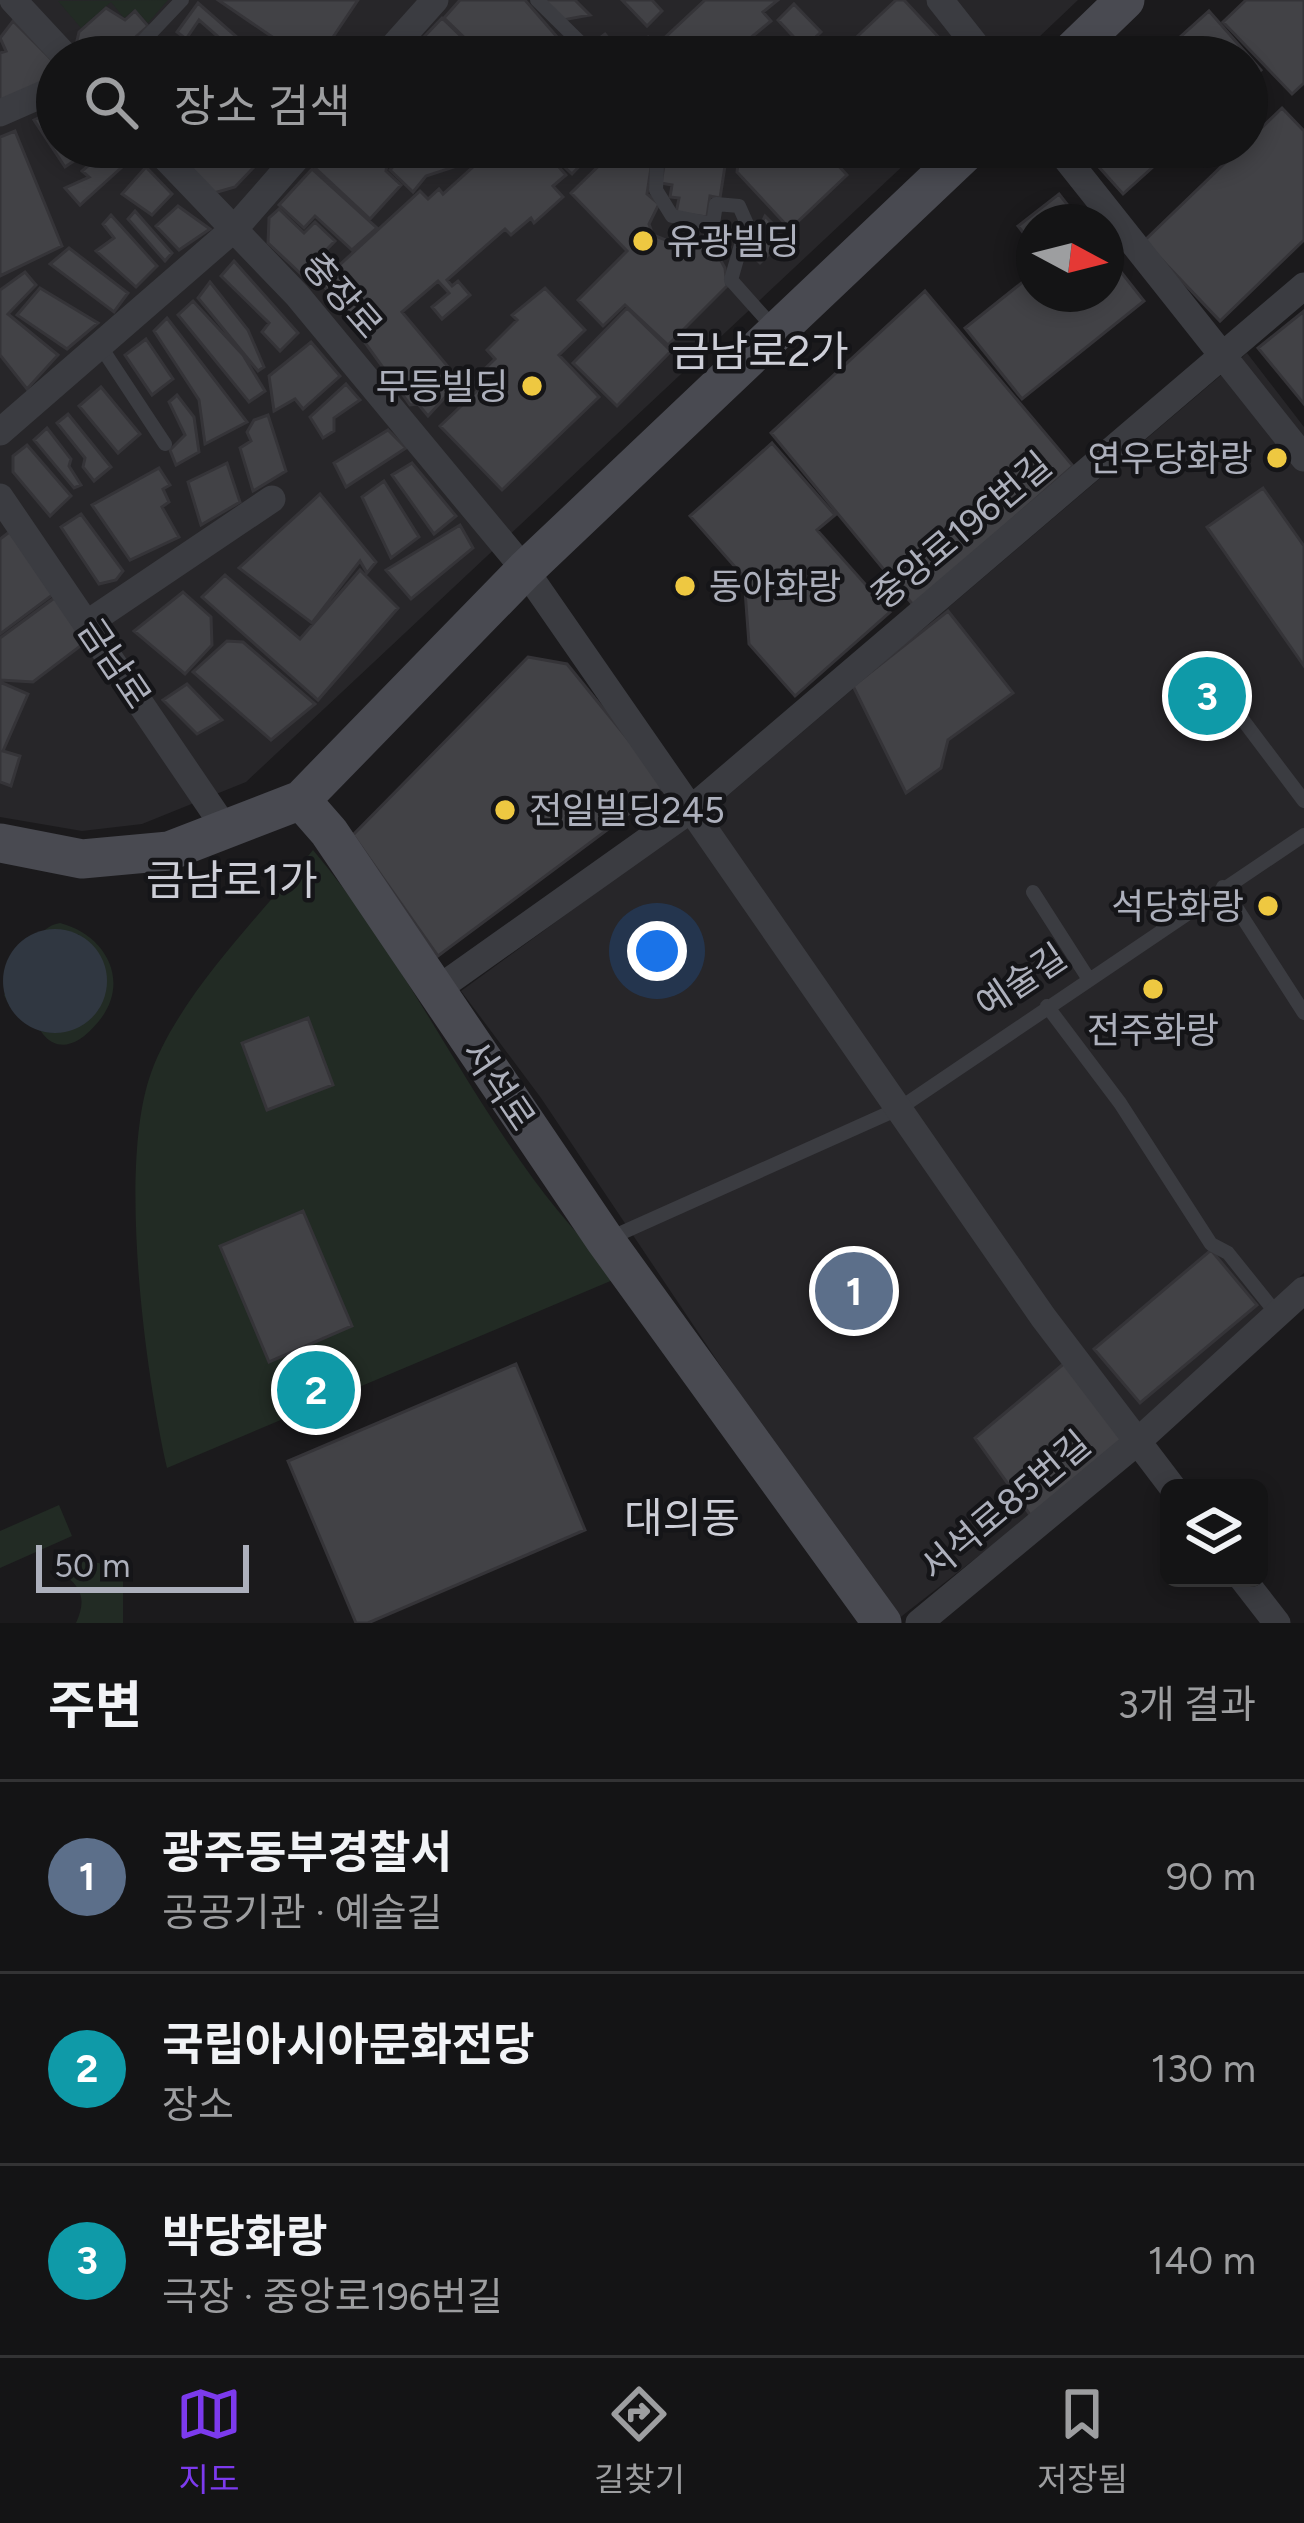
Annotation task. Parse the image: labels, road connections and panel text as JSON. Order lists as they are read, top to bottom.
{
  "streets": {
    "street": [
      "충장로",
      "중앙로196번길",
      "금남로",
      "서석로",
      "서석로85번길"
    ],
    "lane": ["예술길"]
  },
  "crossings": [
    ["중앙로196번길", "서석로"],
    ["예술길", "서석로"]
  ],
  "districts": ["금남로2가", "금남로1가", "대의동"],
  "places": [
    "유광빌딩",
    "무등빌딩",
    "연우당화랑",
    "동아화랑",
    "전일빌딩245",
    "석당화랑",
    "전주화랑"
  ],
  "scale_bar": "50 m",
  "north": "right",
  "page": {
    "search": "장소 검색",
    "pins": ["3", "1", "2"],
    "scale": "50 m",
    "heading": ["주변", "3개 결과"],
    "list": [
      {
        "mark": "1",
        "name": "광주동부경찰서",
        "note": "공공기관 · 예술길",
        "value": "90 m"
      },
      {
        "mark": "2",
        "name": "국립아시아문화전당",
        "note": "장소",
        "value": "130 m"
      },
      {
        "mark": "3",
        "name": "박당화랑",
        "note": "극장 · 중앙로196번길",
        "value": "140 m"
      }
    ],
    "nav": ["지도", "길찾기", "저장됨"]
  }
}
